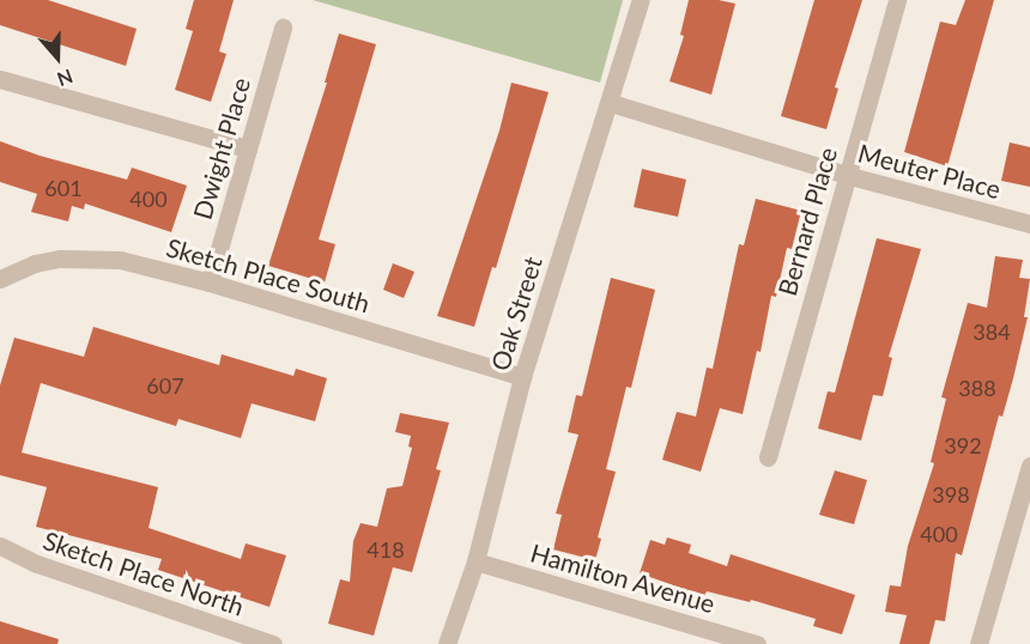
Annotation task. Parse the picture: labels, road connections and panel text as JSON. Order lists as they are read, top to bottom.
{
  "streets": {
    "street": [
      "Dwight Place",
      "Meuter Place",
      "Bernard Place",
      "Sketch Place South",
      "Oak Street",
      "Sketch Place North",
      "Hamilton Avenue"
    ]
  },
  "crossings": [
    ["Dwight Place", "Sketch Place South"],
    ["Meuter Place", "Bernard Place"],
    ["Meuter Place", "Oak Street"],
    ["Sketch Place South", "Oak Street"],
    ["Oak Street", "Hamilton Avenue"]
  ],
  "house_numbers": [
    "601",
    "400",
    "384",
    "607",
    "388",
    "392",
    "398",
    "400",
    "418"
  ],
  "north": "bottom"
}
